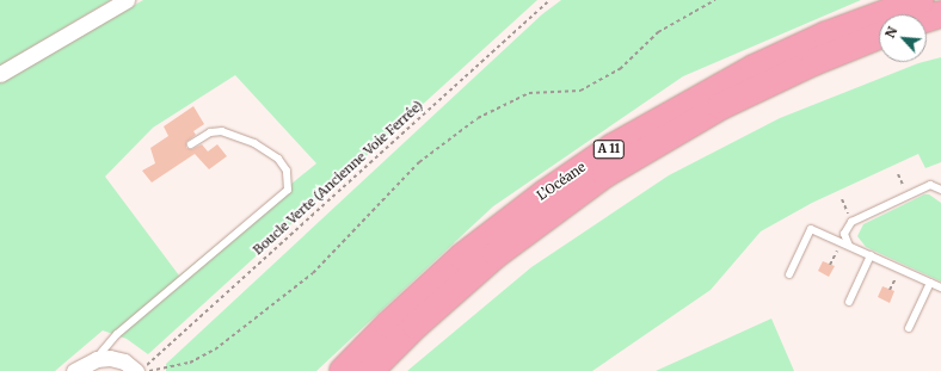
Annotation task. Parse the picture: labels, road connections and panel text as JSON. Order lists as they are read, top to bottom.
{
  "streets": {
    "highway": ["A 11", "L’Océane"],
    "path": ["Boucle Verte (Ancienne Voie Ferrée)"]
  },
  "north": "top left"
}
